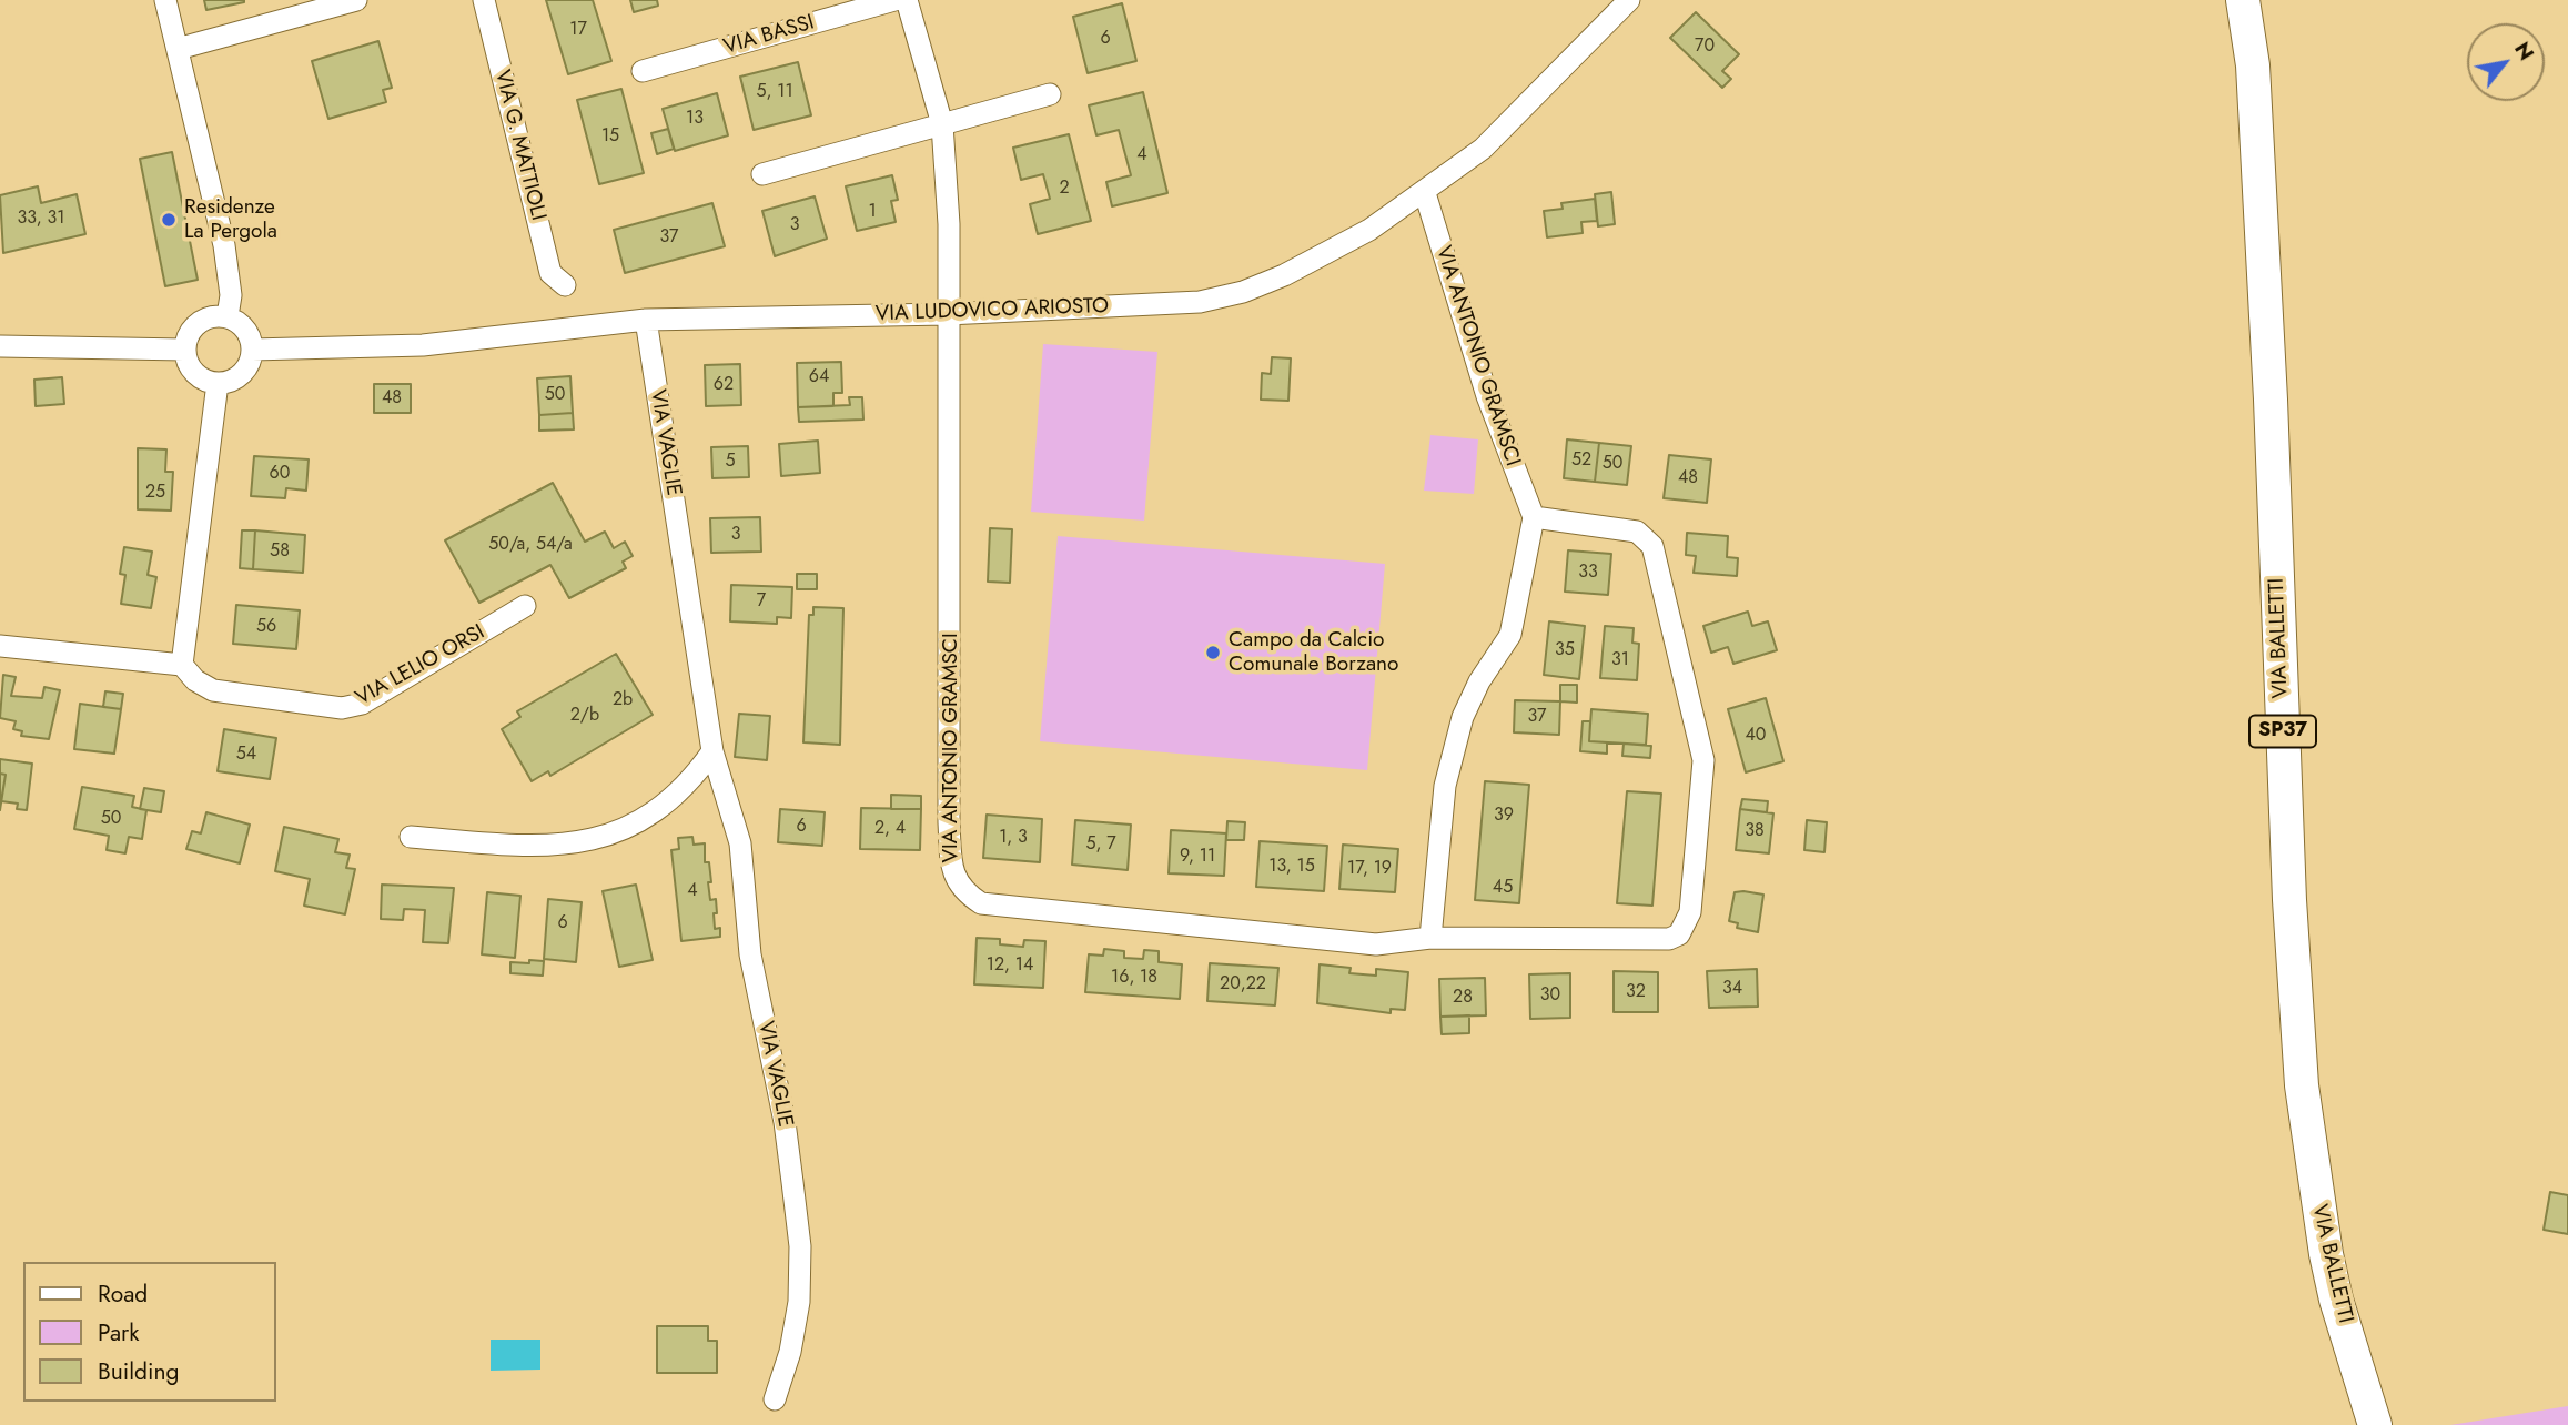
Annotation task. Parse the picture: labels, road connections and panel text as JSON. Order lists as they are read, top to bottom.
{
  "streets": {
    "main road": ["VIA BALLETTI", "SP37"],
    "street": [
      "VIA BASSI",
      "VIA G. MATTIOLI",
      "VIA LUDOVICO ARIOSTO",
      "VIA ANTONIO GRAMSCI",
      "VIA VAGLIE",
      "VIA LELIO ORSI"
    ]
  },
  "crossings": [
    ["VIA LUDOVICO ARIOSTO", "VIA ANTONIO GRAMSCI"],
    ["VIA LUDOVICO ARIOSTO", "VIA VAGLIE"]
  ],
  "places": ["Residenze La Pergola", "Campo da Calcio Comunale Borzano"],
  "house_numbers": [
    "17",
    "6",
    "70",
    "5, 11",
    "13",
    "15",
    "4",
    "2",
    "1",
    "33, 31",
    "3",
    "37",
    "64",
    "62",
    "50",
    "48",
    "52",
    "5",
    "50",
    "60",
    "48",
    "25",
    "3",
    "50/a, 54/a",
    "58",
    "33",
    "7",
    "56",
    "35",
    "31",
    "2b",
    "2/b",
    "37",
    "40",
    "54",
    "39",
    "50",
    "6",
    "2, 4",
    "38",
    "1, 3",
    "5, 7",
    "9, 11",
    "13, 15",
    "17, 19",
    "45",
    "4",
    "6",
    "12, 14",
    "16, 18",
    "20,22",
    "34",
    "32",
    "30",
    "28"
  ],
  "legend": ["Road", "Park", "Building"],
  "north": "top right"
}
